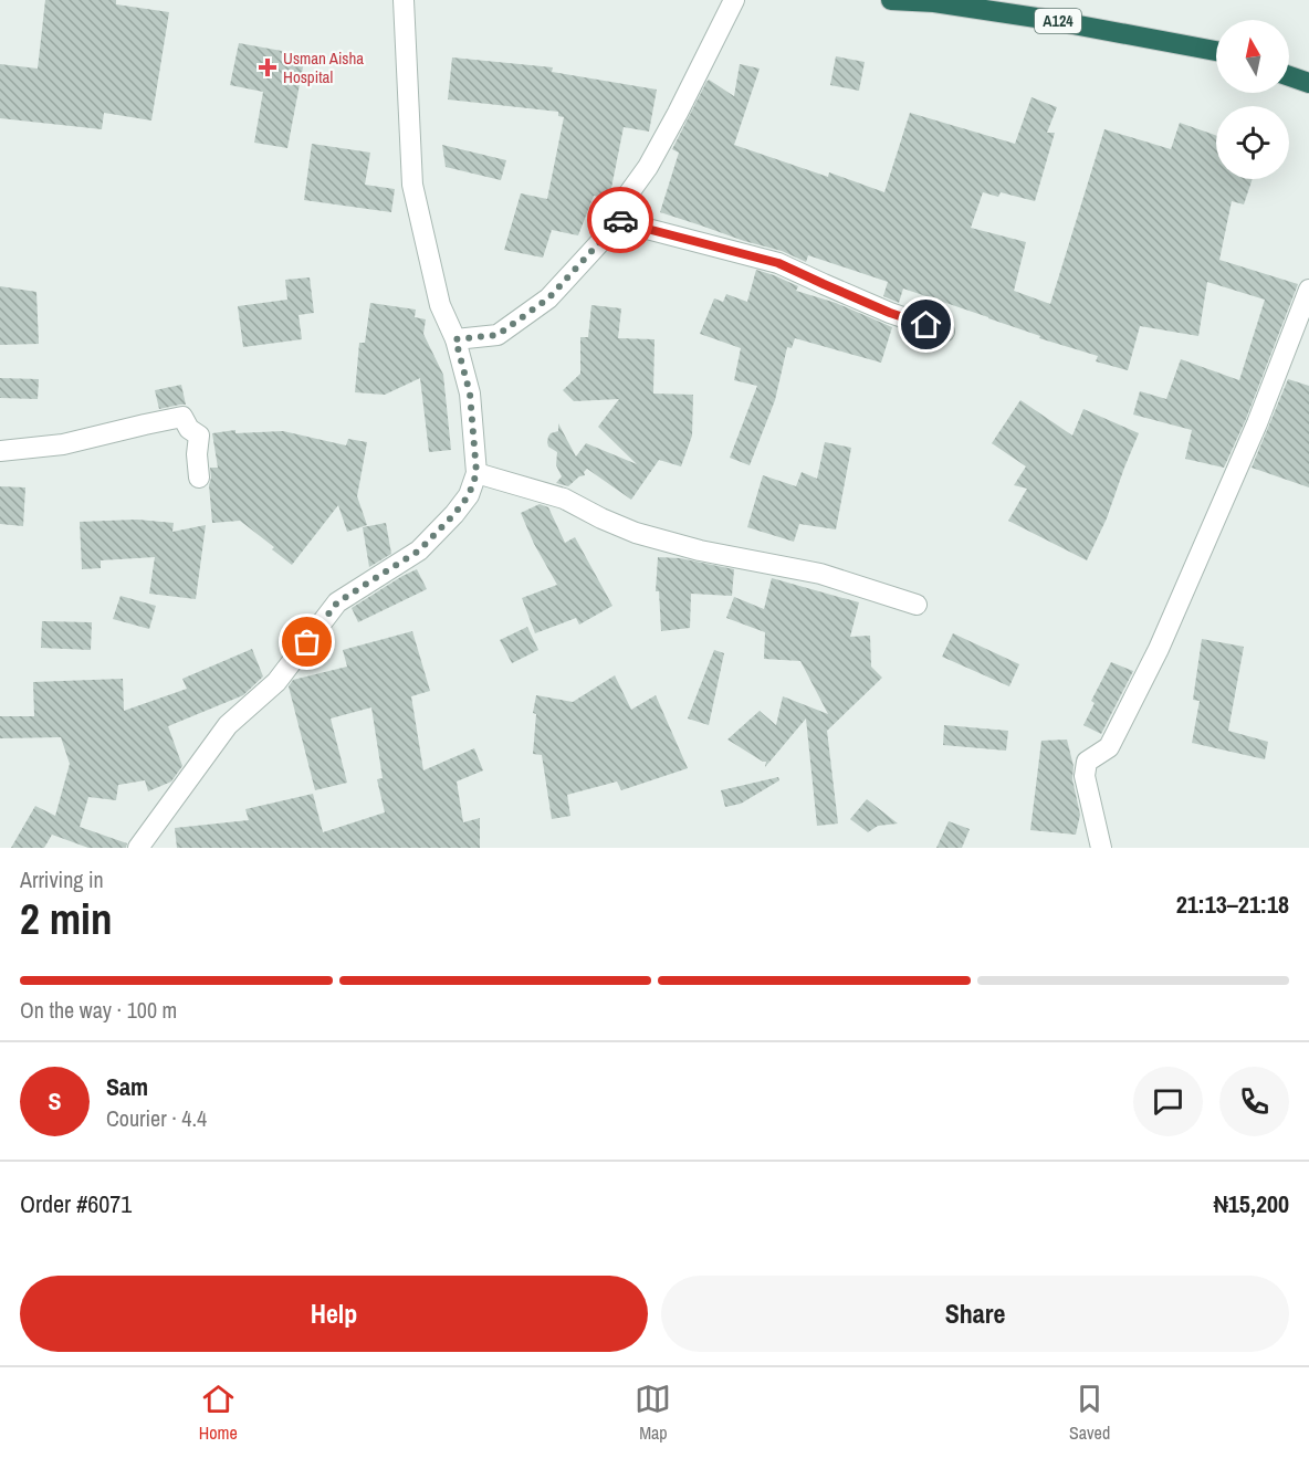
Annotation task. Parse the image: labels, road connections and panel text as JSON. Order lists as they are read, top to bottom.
{
  "streets": {
    "highway": ["A124"]
  },
  "places": {
    "health": ["Usman Aisha Hospital"]
  },
  "north": "top",
  "page": {
    "heading": ["2 min", "Arriving in", "21:13–21:18"],
    "panel": [
      "Sam",
      "Courier · 4.4",
      "Order #6071",
      "₦15,200"
    ],
    "bar": "On the way · 100 m",
    "round": "S",
    "buttons": ["Help", "Share"],
    "tabs": ["Home", "Map", "Saved"]
  }
}
